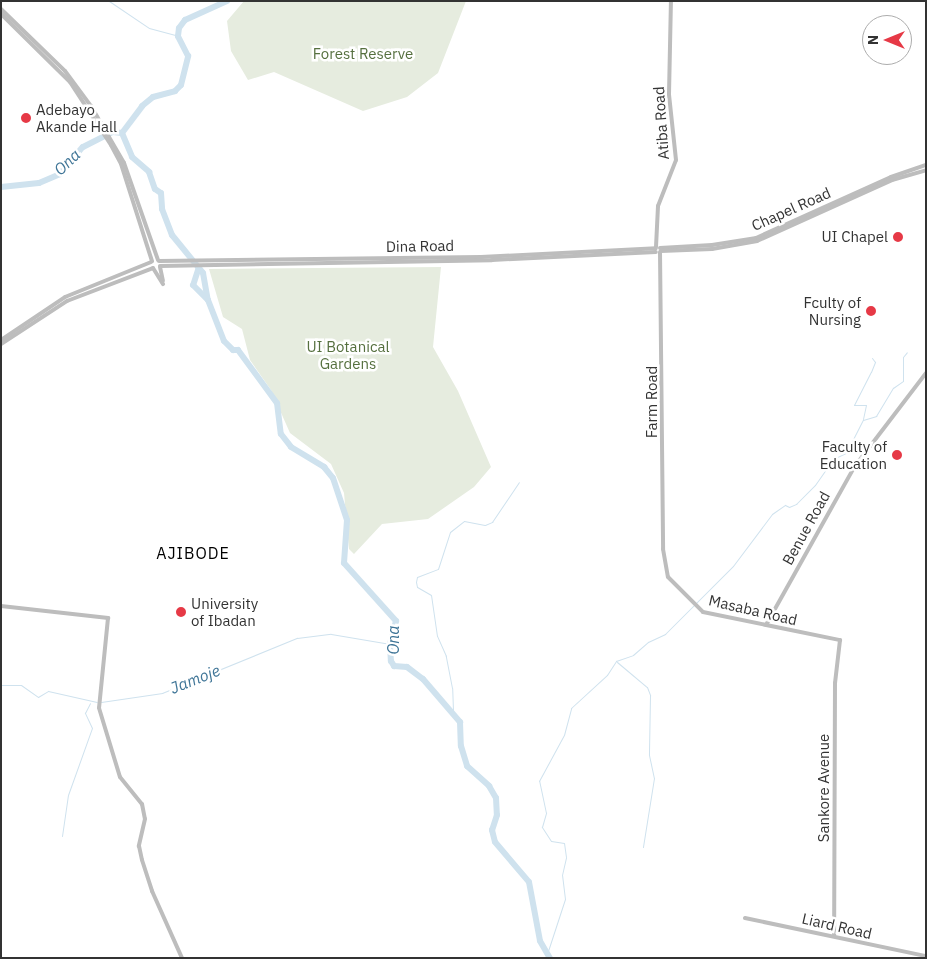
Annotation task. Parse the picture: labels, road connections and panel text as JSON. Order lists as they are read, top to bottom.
{
  "streets": {
    "street": [
      "Atiba Road",
      "Chapel Road",
      "Dina Road",
      "Farm Road",
      "Benue Road",
      "Masaba Road",
      "Sankore Avenue",
      "Liard Road"
    ]
  },
  "crossings": [
    ["Atiba Road", "Chapel Road"],
    ["Atiba Road", "Dina Road"],
    ["Atiba Road", "Farm Road"],
    ["Chapel Road", "Dina Road"],
    ["Chapel Road", "Farm Road"],
    ["Dina Road", "Farm Road"],
    ["Farm Road", "Masaba Road"],
    ["Benue Road", "Masaba Road"],
    ["Masaba Road", "Sankore Avenue"],
    ["Sankore Avenue", "Liard Road"]
  ],
  "districts": ["AJIBODE"],
  "water": ["Ona", "Jamoje"],
  "parks": ["Forest Reserve", "UI Botanical Gardens"],
  "places": [
    "Adebayo Akande Hall",
    "UI Chapel",
    "Fculty of Nursing",
    "Faculty of Education",
    "University of Ibadan"
  ],
  "north": "left"
}
